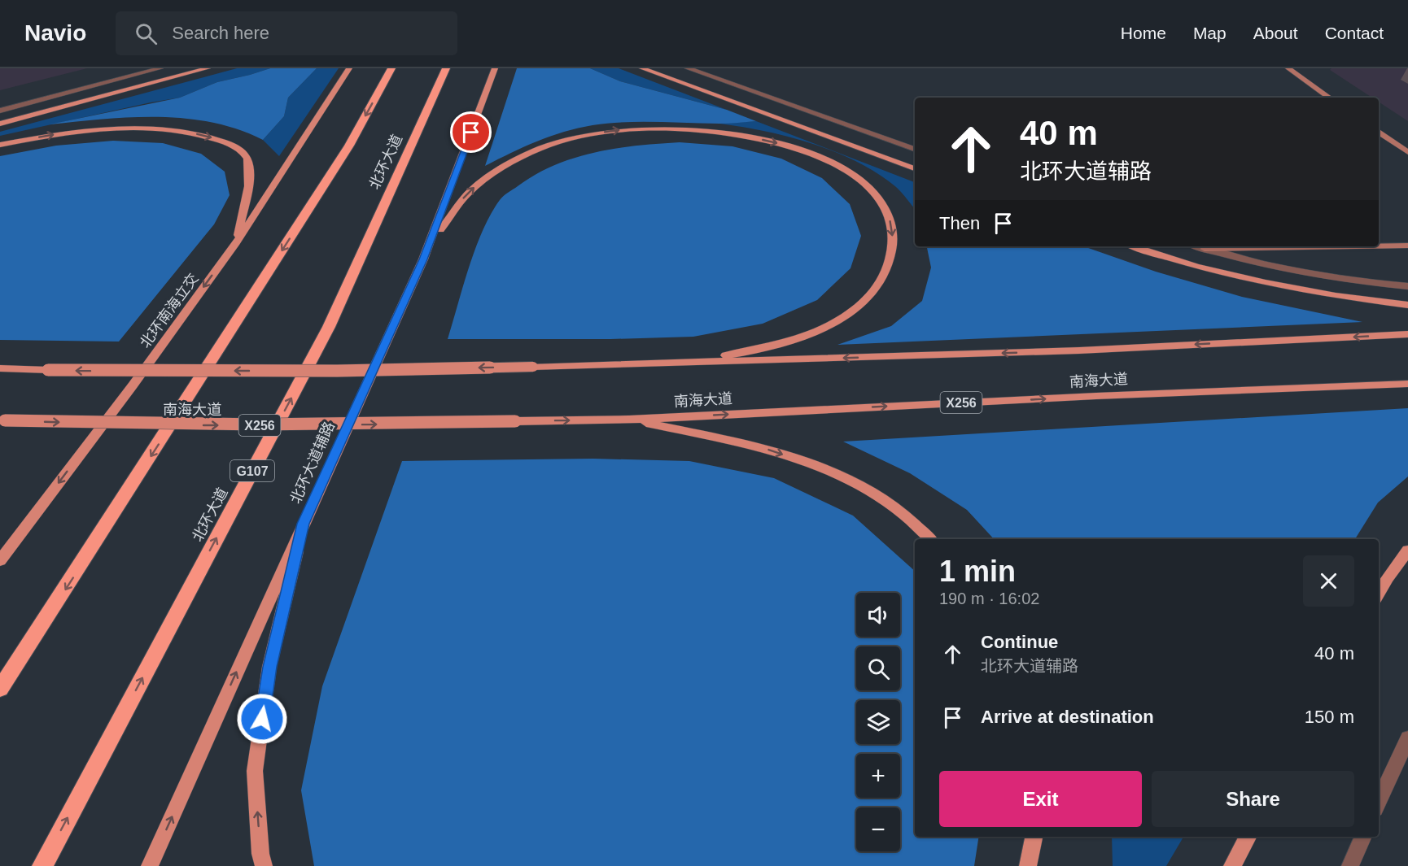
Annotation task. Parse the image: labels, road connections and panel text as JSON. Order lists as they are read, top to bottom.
{
  "streets": {
    "highway": ["北环大道", "G107"],
    "main road": [
      "北环南海立交",
      "南海大道",
      "X256",
      "北环大道辅路"
    ]
  },
  "one_way": ["北环南海立交"],
  "page": {
    "header": "Navio",
    "search": "Search here",
    "nav": [
      "Home",
      "Map",
      "About",
      "Contact"
    ],
    "turn": ["40 m", "北环大道辅路"],
    "then": "Then",
    "heading": ["1 min", "190 m · 16:02"],
    "map_buttons": ["+", "−"],
    "list": [
      {
        "name": "Continue",
        "note": "北环大道辅路",
        "value": "40 m"
      },
      {
        "name": "Arrive at destination",
        "value": "150 m"
      }
    ],
    "buttons": ["Exit", "Share"]
  }
}
